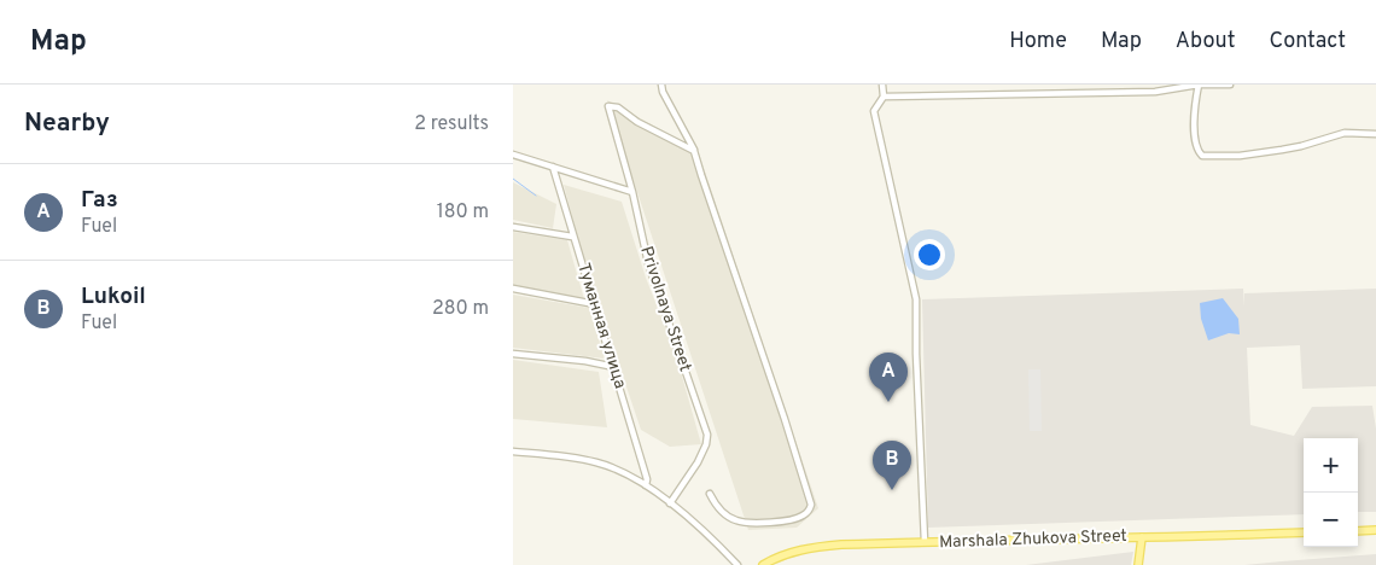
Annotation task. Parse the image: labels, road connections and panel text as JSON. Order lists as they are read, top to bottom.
{
  "streets": {
    "main road": ["Marshala Zhukova Street"],
    "street": ["Privolnaya Street", "Туманная улица"]
  },
  "page": {
    "header": "Map",
    "nav": [
      "Home",
      "Map",
      "About",
      "Contact"
    ],
    "heading": ["Nearby", "2 results"],
    "list": [
      {
        "mark": "A",
        "name": "Газ",
        "note": "Fuel",
        "value": "180 m"
      },
      {
        "mark": "B",
        "name": "Lukoil",
        "note": "Fuel",
        "value": "280 m"
      }
    ],
    "pins": ["A", "B"],
    "map_buttons": ["+", "−"]
  }
}
